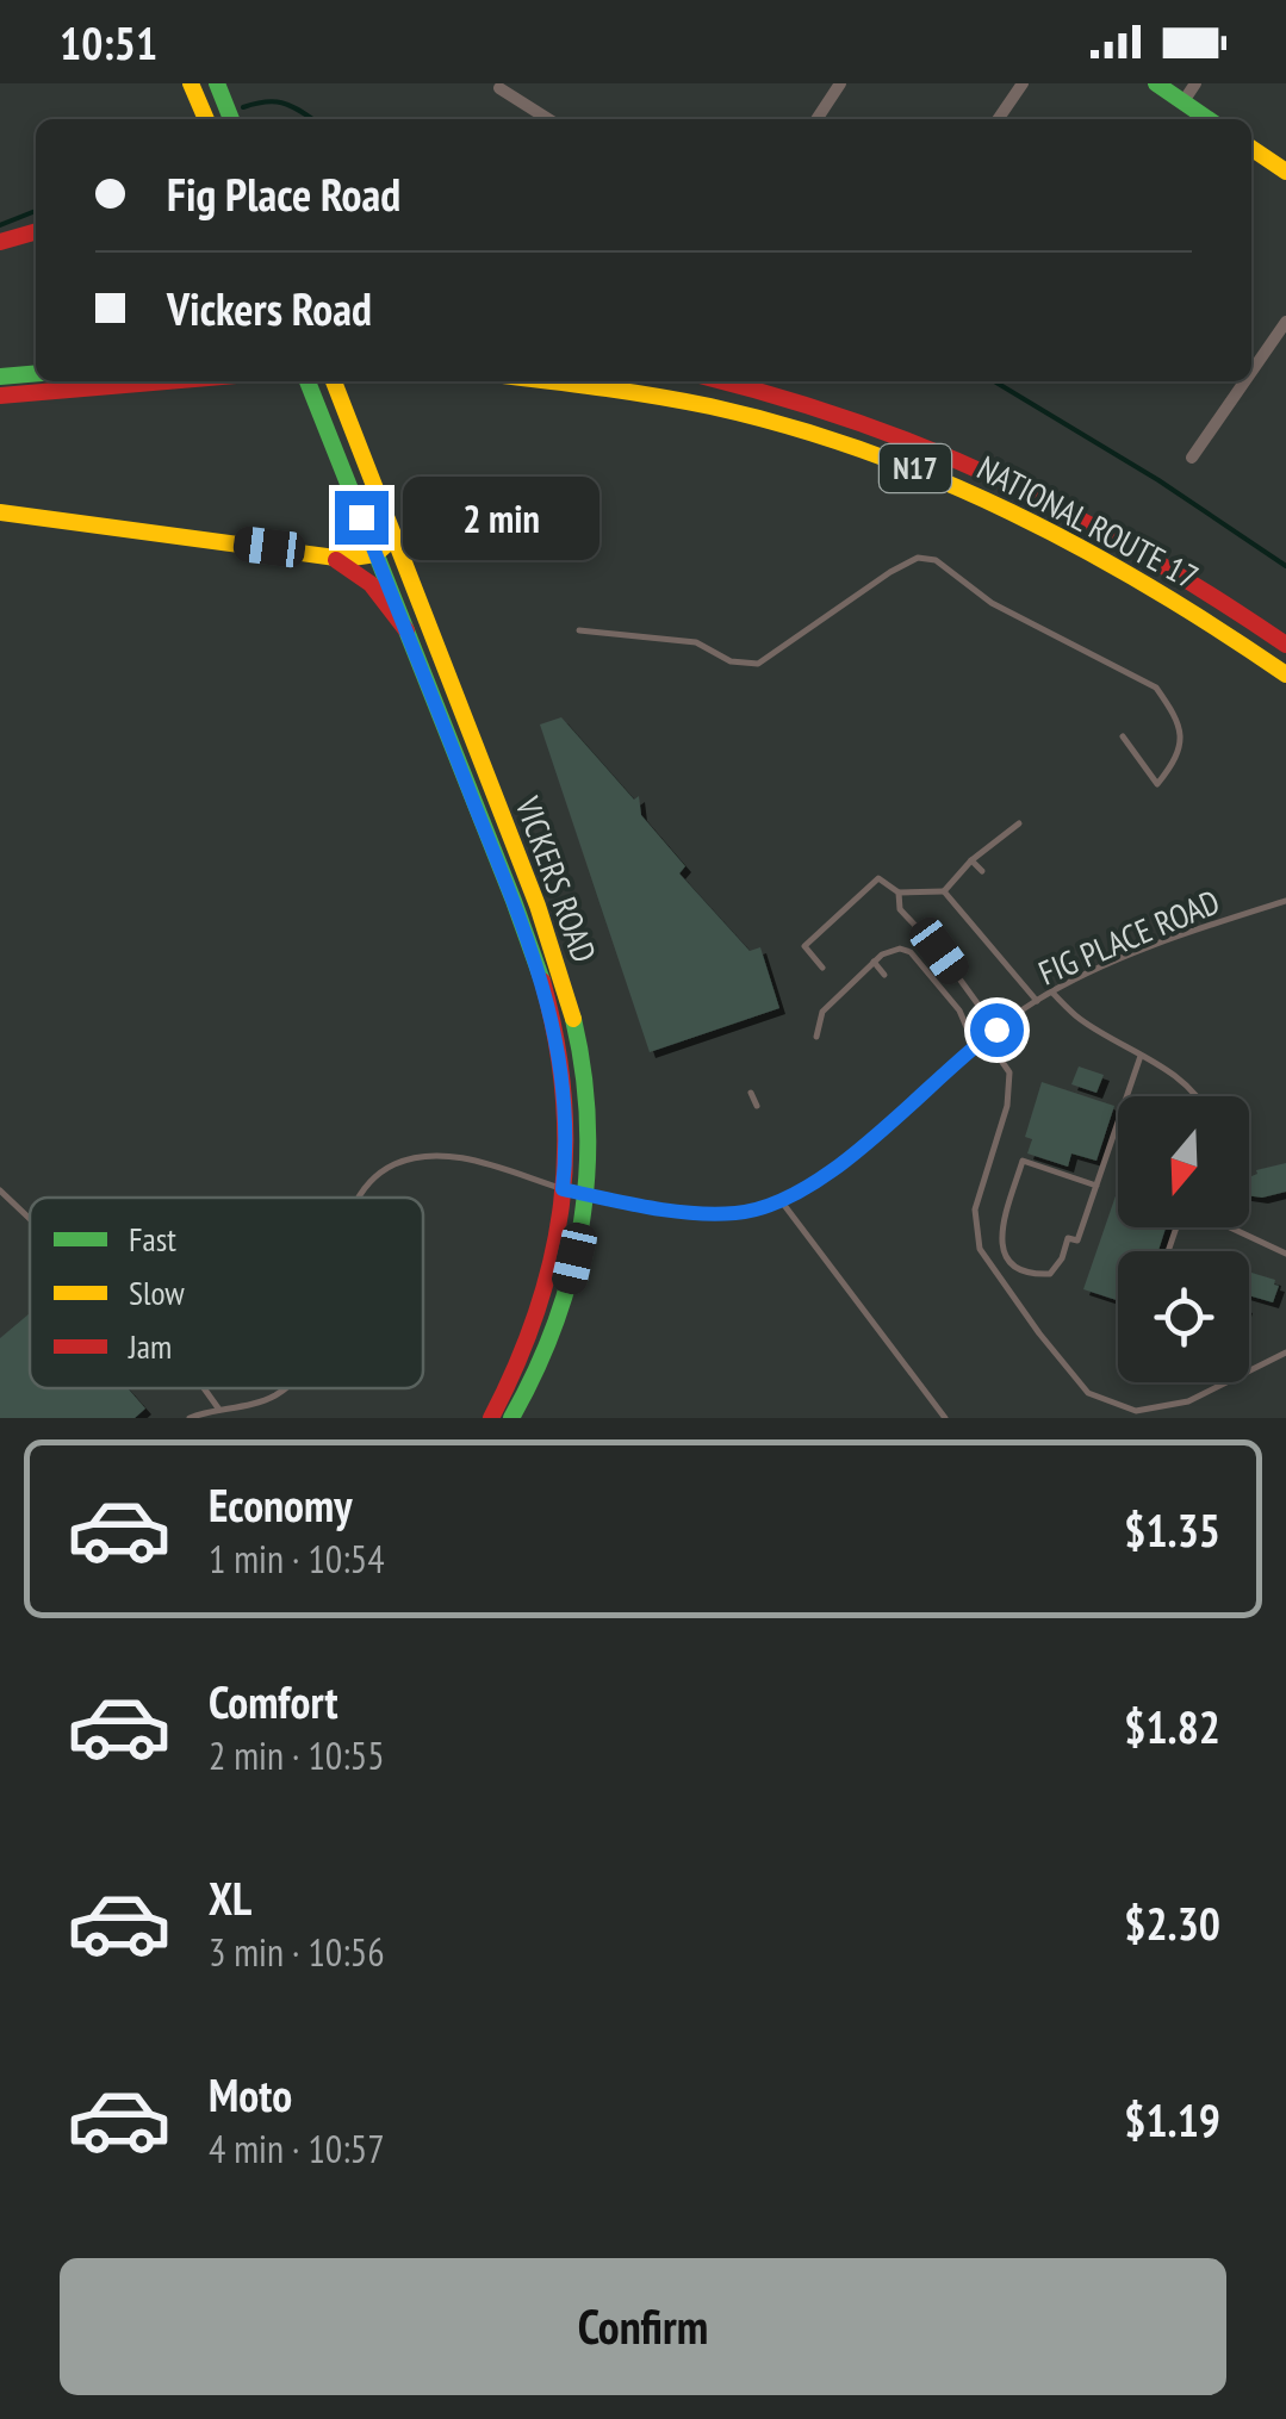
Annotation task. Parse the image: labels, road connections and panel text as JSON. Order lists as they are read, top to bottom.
{
  "streets": {
    "main road": ["N17", "NATIONAL ROUTE 17", "VICKERS ROAD"],
    "lane": ["FIG PLACE ROAD"]
  },
  "crossings": [
    ["VICKERS ROAD", "FIG PLACE ROAD"]
  ],
  "legend": ["Fast", "Slow", "Jam"],
  "north": "bottom",
  "page": {
    "status": "10:51",
    "banner": ["Fig Place Road", "Vickers Road"],
    "bubble": "2 min",
    "list": [
      {
        "name": "Economy",
        "note": "1 min · 10:54",
        "value": "$1.35"
      },
      {
        "name": "Comfort",
        "note": "2 min · 10:55",
        "value": "$1.82"
      },
      {
        "name": "XL",
        "note": "3 min · 10:56",
        "value": "$2.30"
      },
      {
        "name": "Moto",
        "note": "4 min · 10:57",
        "value": "$1.19"
      }
    ],
    "buttons": "Confirm"
  }
}
